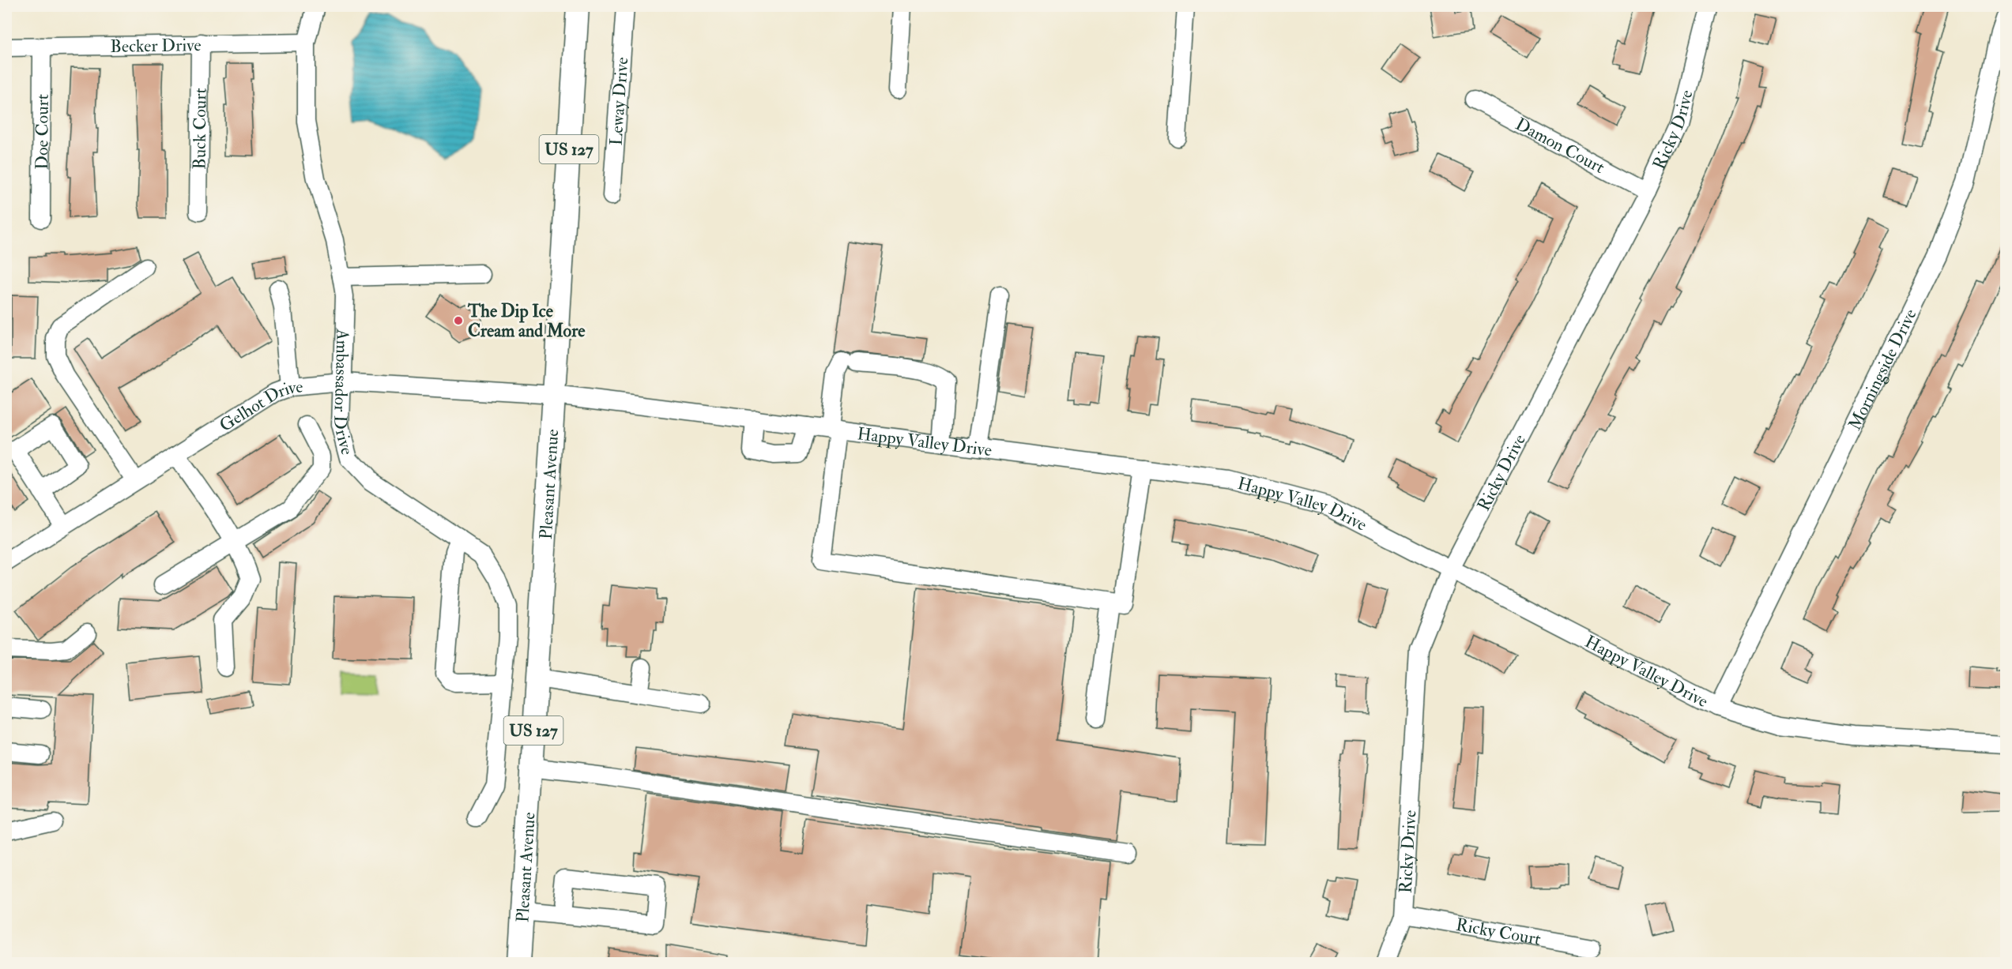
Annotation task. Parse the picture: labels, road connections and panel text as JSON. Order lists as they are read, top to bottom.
{
  "streets": {
    "main road": ["US 127", "Pleasant Avenue"],
    "street": [
      "Becker Drive",
      "Leway Drive",
      "Buck Court",
      "Ricky Drive",
      "Doe Court",
      "Damon Court",
      "Morningside Drive",
      "Ambassador Drive",
      "Gelhot Drive",
      "Happy Valley Drive",
      "Ricky Court"
    ]
  },
  "crossings": [
    ["Becker Drive", "Buck Court"],
    ["Becker Drive", "Doe Court"],
    ["Becker Drive", "Ambassador Drive"],
    ["Ricky Drive", "Damon Court"],
    ["Ricky Drive", "Happy Valley Drive"],
    ["Ricky Drive", "Ricky Court"],
    ["Morningside Drive", "Happy Valley Drive"],
    ["Ambassador Drive", "Gelhot Drive"],
    ["Gelhot Drive", "Happy Valley Drive"],
    ["Gelhot Drive", "Pleasant Avenue"],
    ["Happy Valley Drive", "Pleasant Avenue"]
  ],
  "places": ["The Dip Ice Cream and More"]
}
